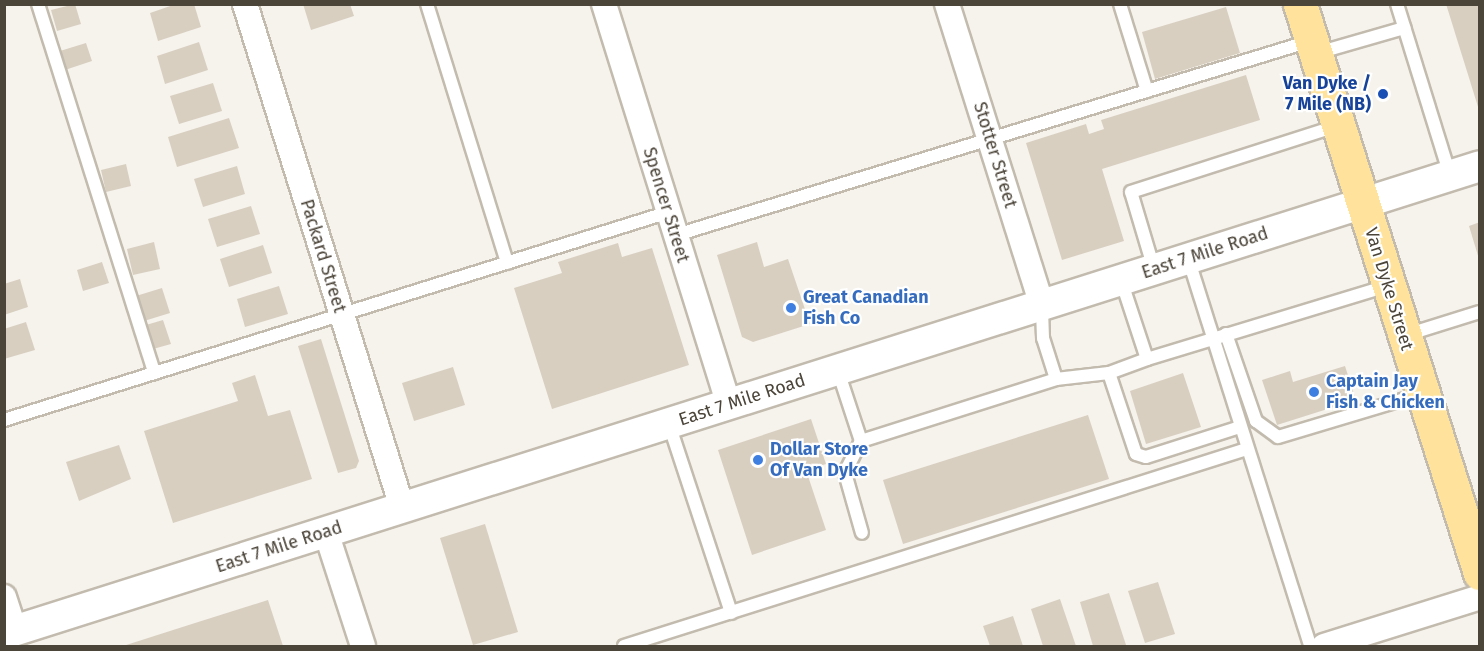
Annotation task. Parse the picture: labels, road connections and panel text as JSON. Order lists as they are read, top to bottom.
{
  "streets": {
    "main road": ["Van Dyke Street"],
    "street": [
      "Stotter Street",
      "Spencer Street",
      "East 7 Mile Road",
      "Packard Street"
    ]
  },
  "crossings": [
    ["Stotter Street", "East 7 Mile Road"],
    ["Spencer Street", "East 7 Mile Road"],
    ["East 7 Mile Road", "Packard Street"],
    ["East 7 Mile Road", "Van Dyke Street"]
  ],
  "places": [
    "Van Dyke / 7 Mile (NB)",
    "Great Canadian Fish Co",
    "Captain Jay Fish & Chicken",
    "Dollar Store Of Van Dyke"
  ]
}
